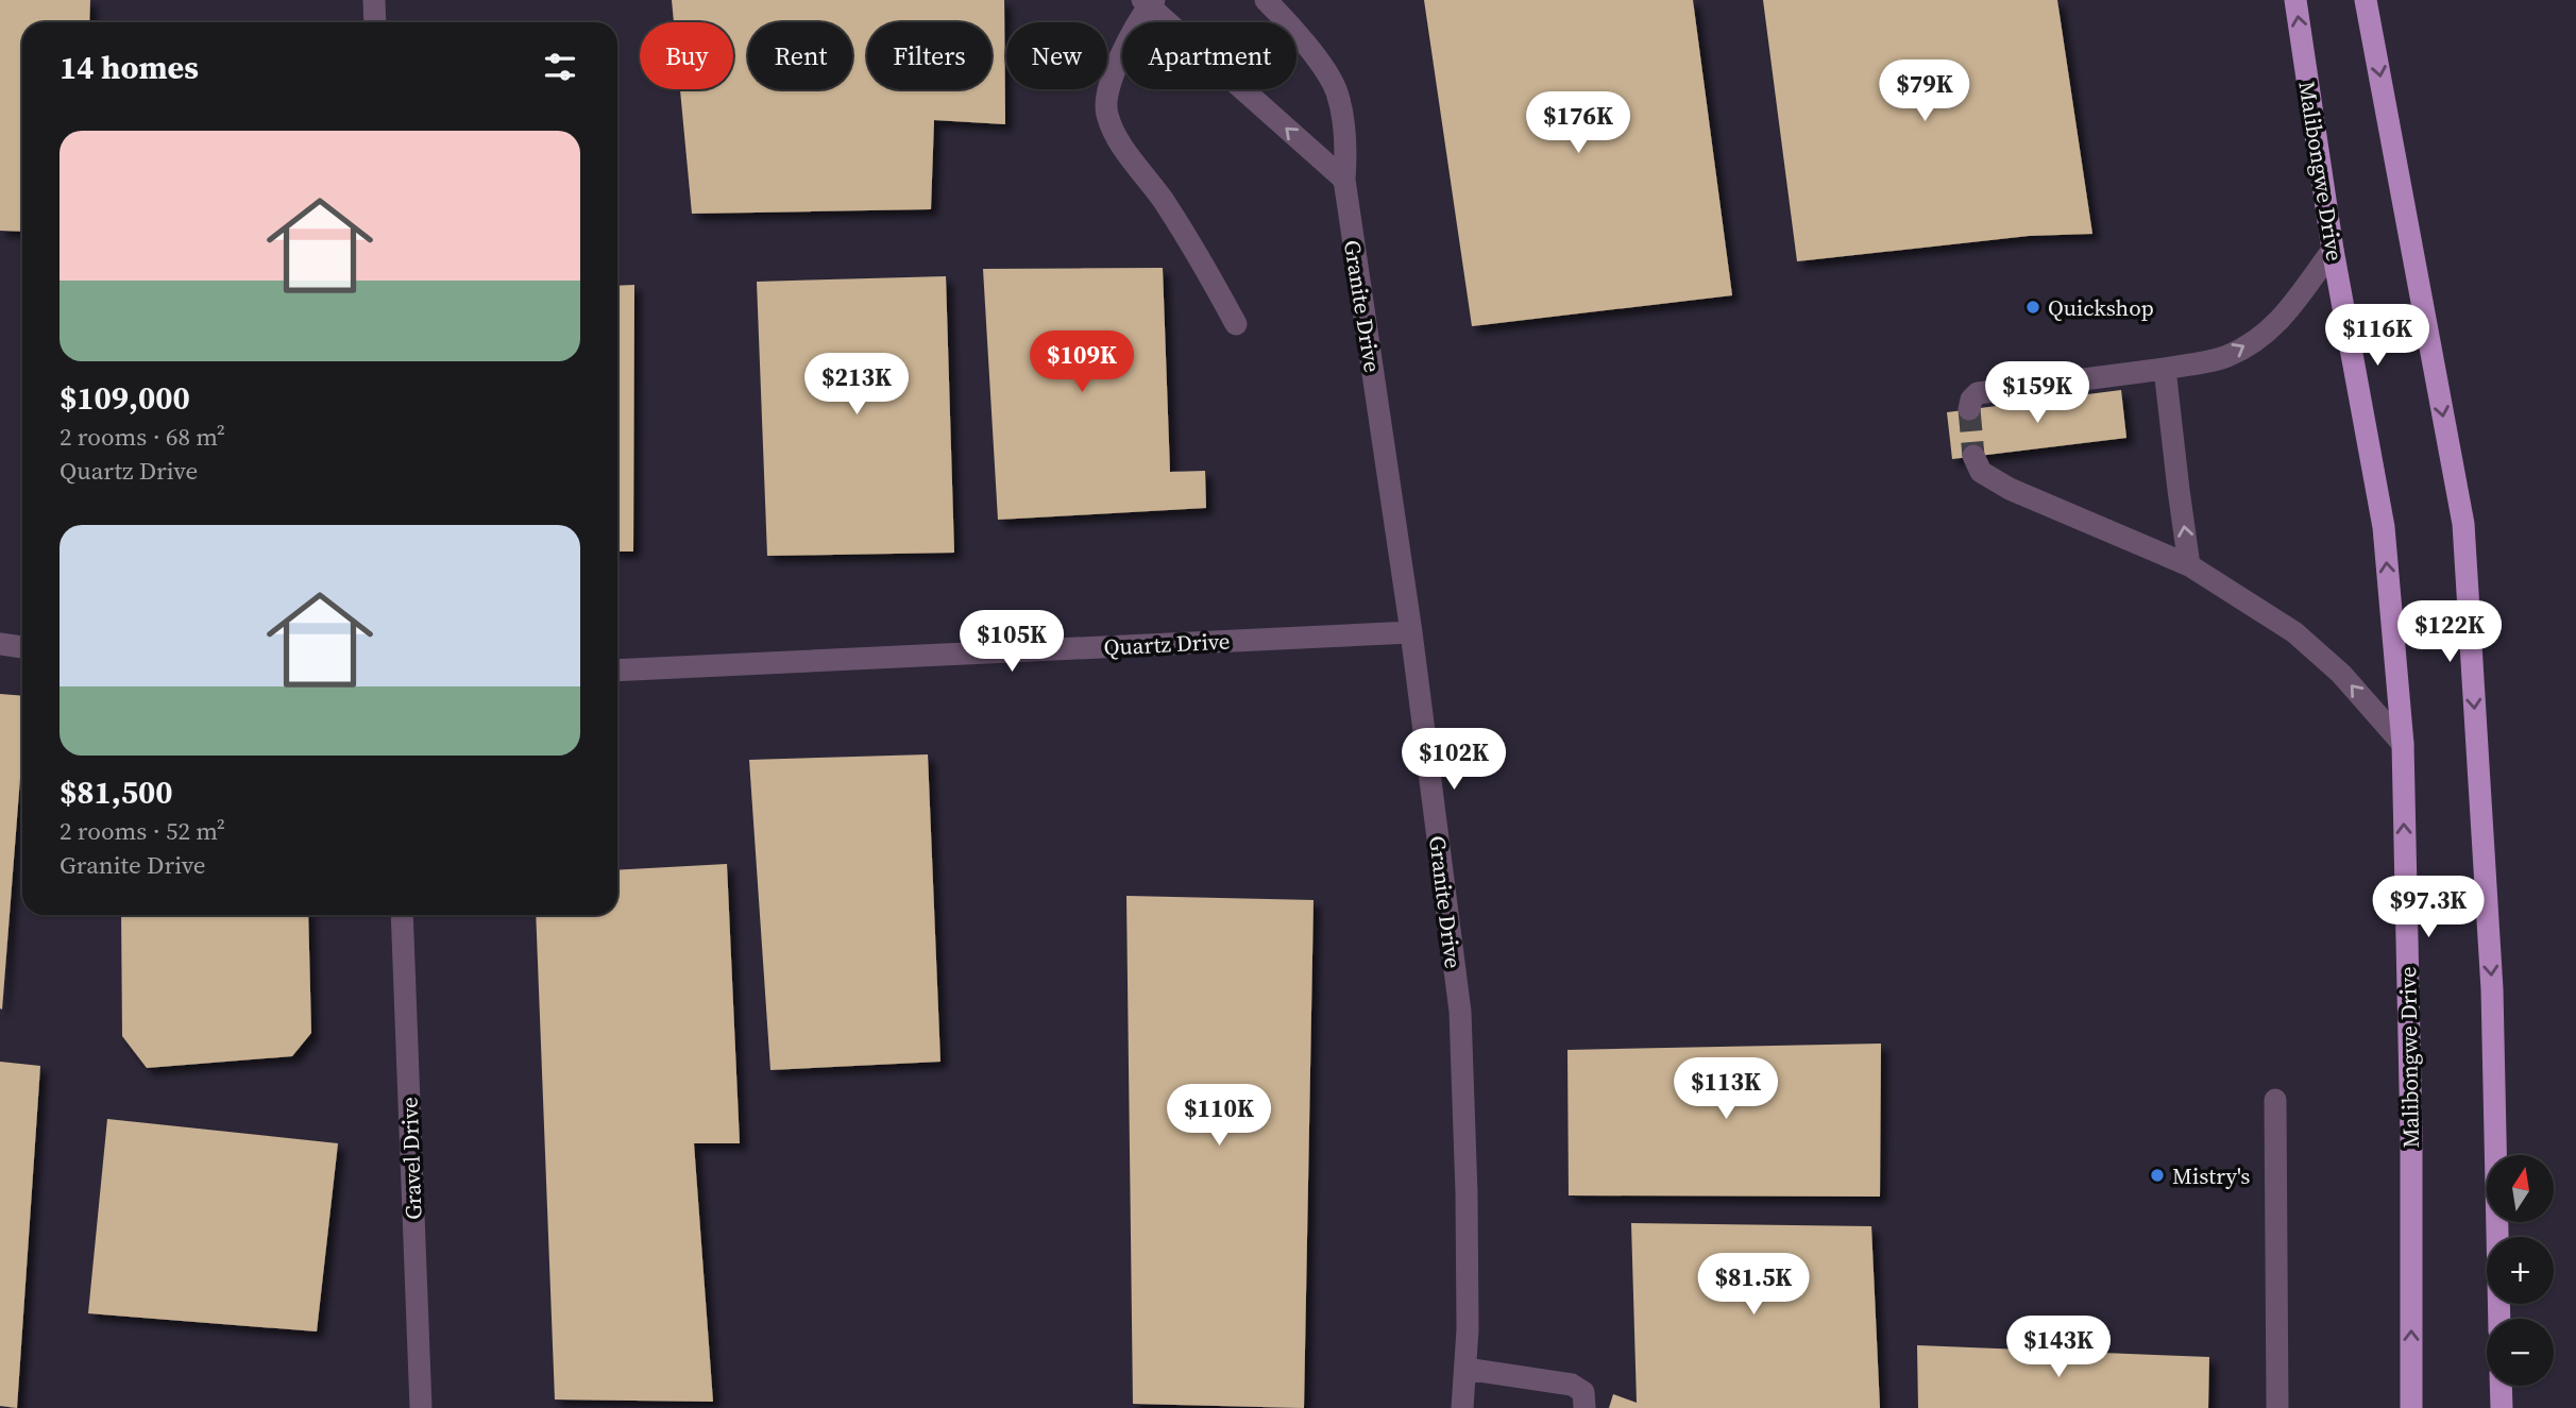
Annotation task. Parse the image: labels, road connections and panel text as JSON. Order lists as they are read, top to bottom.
{
  "streets": {
    "main road": ["Malibongwe Drive"],
    "street": ["Granite Drive", "Quartz Drive", "Gravel Drive"]
  },
  "crossings": [
    ["Granite Drive", "Quartz Drive"]
  ],
  "places": ["Quickshop", "Mistry's"],
  "north": "top",
  "page": {
    "chip": [
      "Buy",
      "Rent",
      "Filters",
      "New",
      "Apartment"
    ],
    "heading": "14 homes",
    "price": [
      "$79K",
      "$176K",
      "$116K",
      "$109K",
      "$213K",
      "$159K",
      "$122K",
      "$105K",
      "$102K",
      "$97.3K",
      "$113K",
      "$110K",
      "$81.5K",
      "$143K"
    ],
    "list": [
      {
        "name": "$109,000",
        "note": "2 rooms · 68 m² · Quartz Drive"
      },
      {
        "name": "$81,500",
        "note": "2 rooms · 52 m² · Granite Drive"
      }
    ],
    "map_buttons": ["+", "−"]
  }
}
